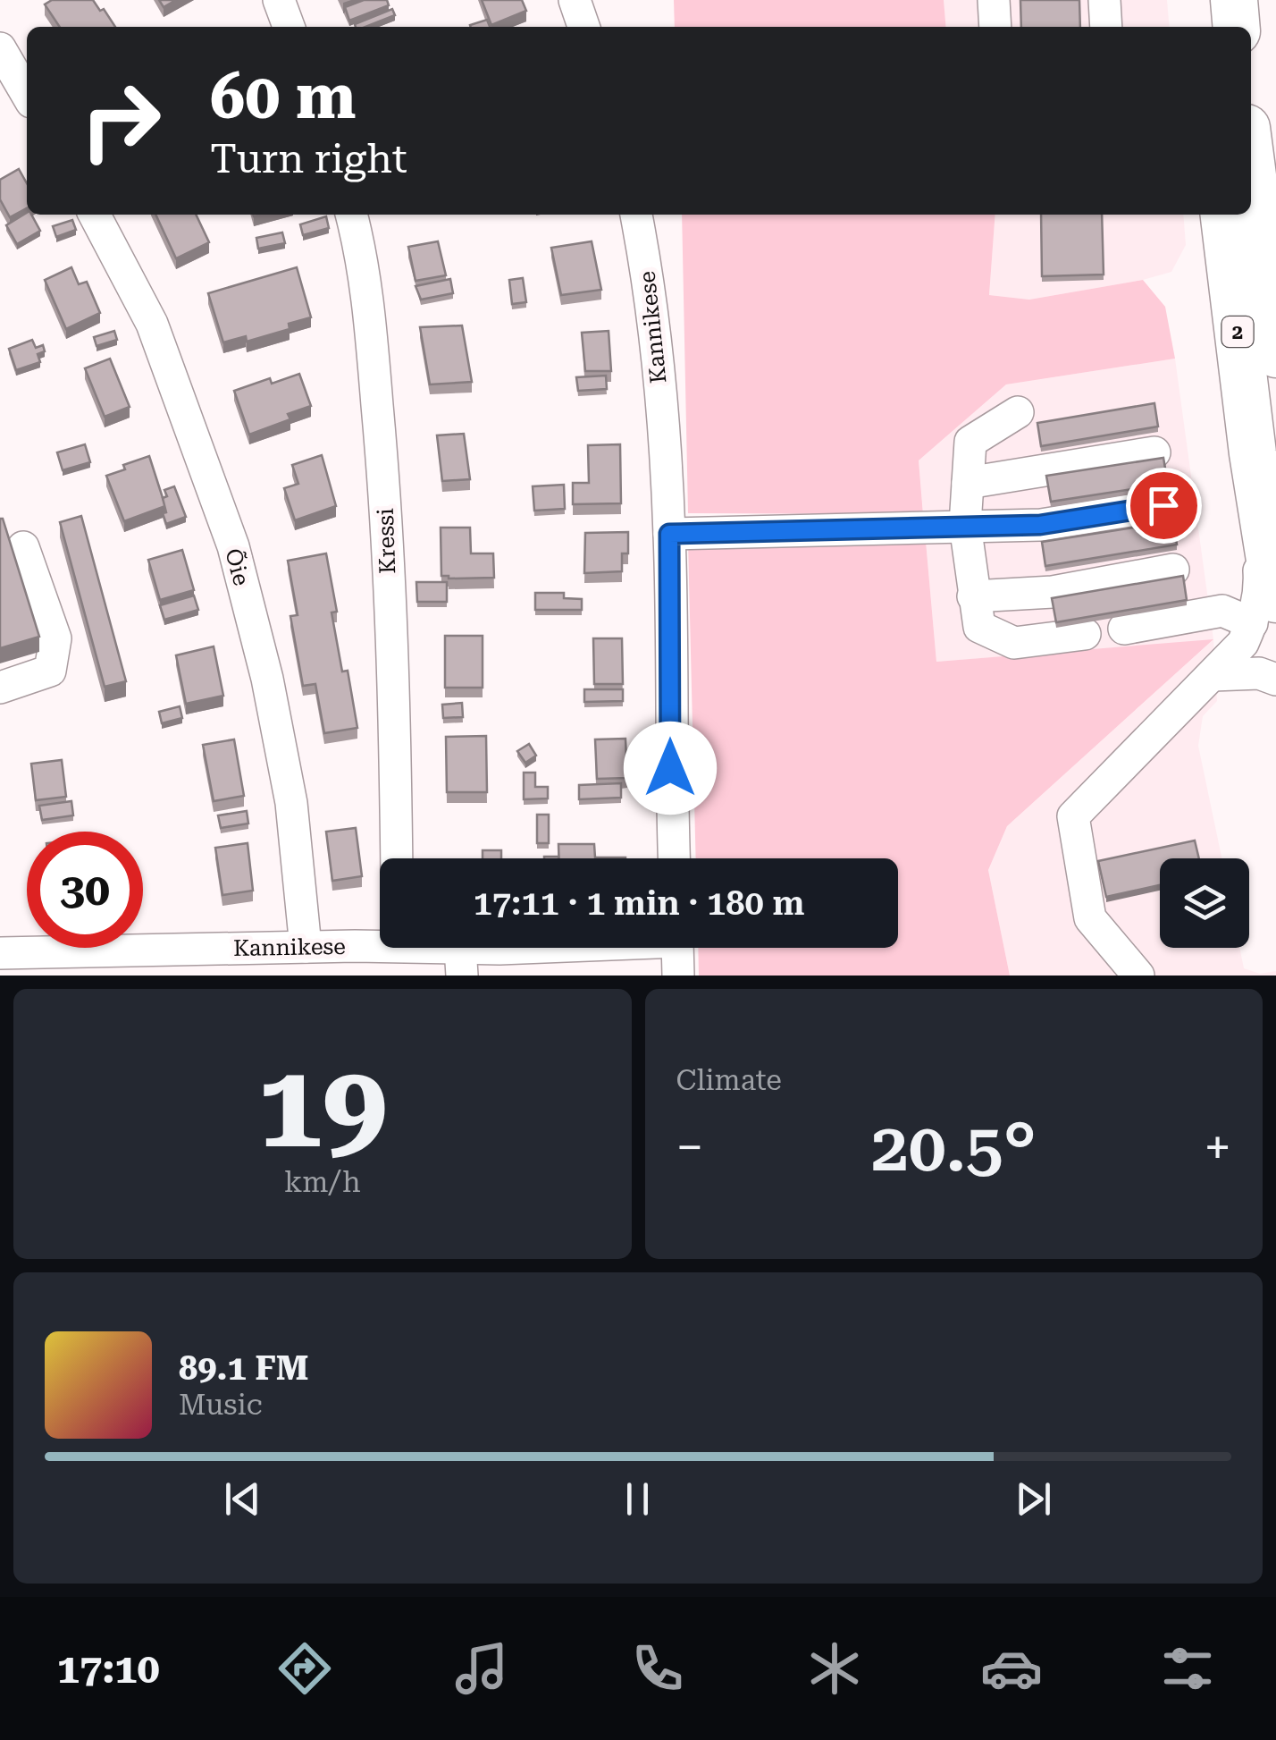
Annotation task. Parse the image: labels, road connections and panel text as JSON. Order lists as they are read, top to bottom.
{
  "streets": {
    "highway": ["2"],
    "street": ["Kannikese", "Kressi", "Õie"]
  },
  "crossings": [
    ["Kannikese", "Õie"]
  ],
  "page": {
    "turn": ["60 m", "Turn right"],
    "limit": "30",
    "trip": "17:11 · 1 min · 180 m",
    "tile": [
      ["19", "km/h"],
      "Climate"
    ],
    "heat": ["−", "20.5°", "+"],
    "song": ["89.1 FM", "Music"],
    "tabs": "17:10"
  }
}
